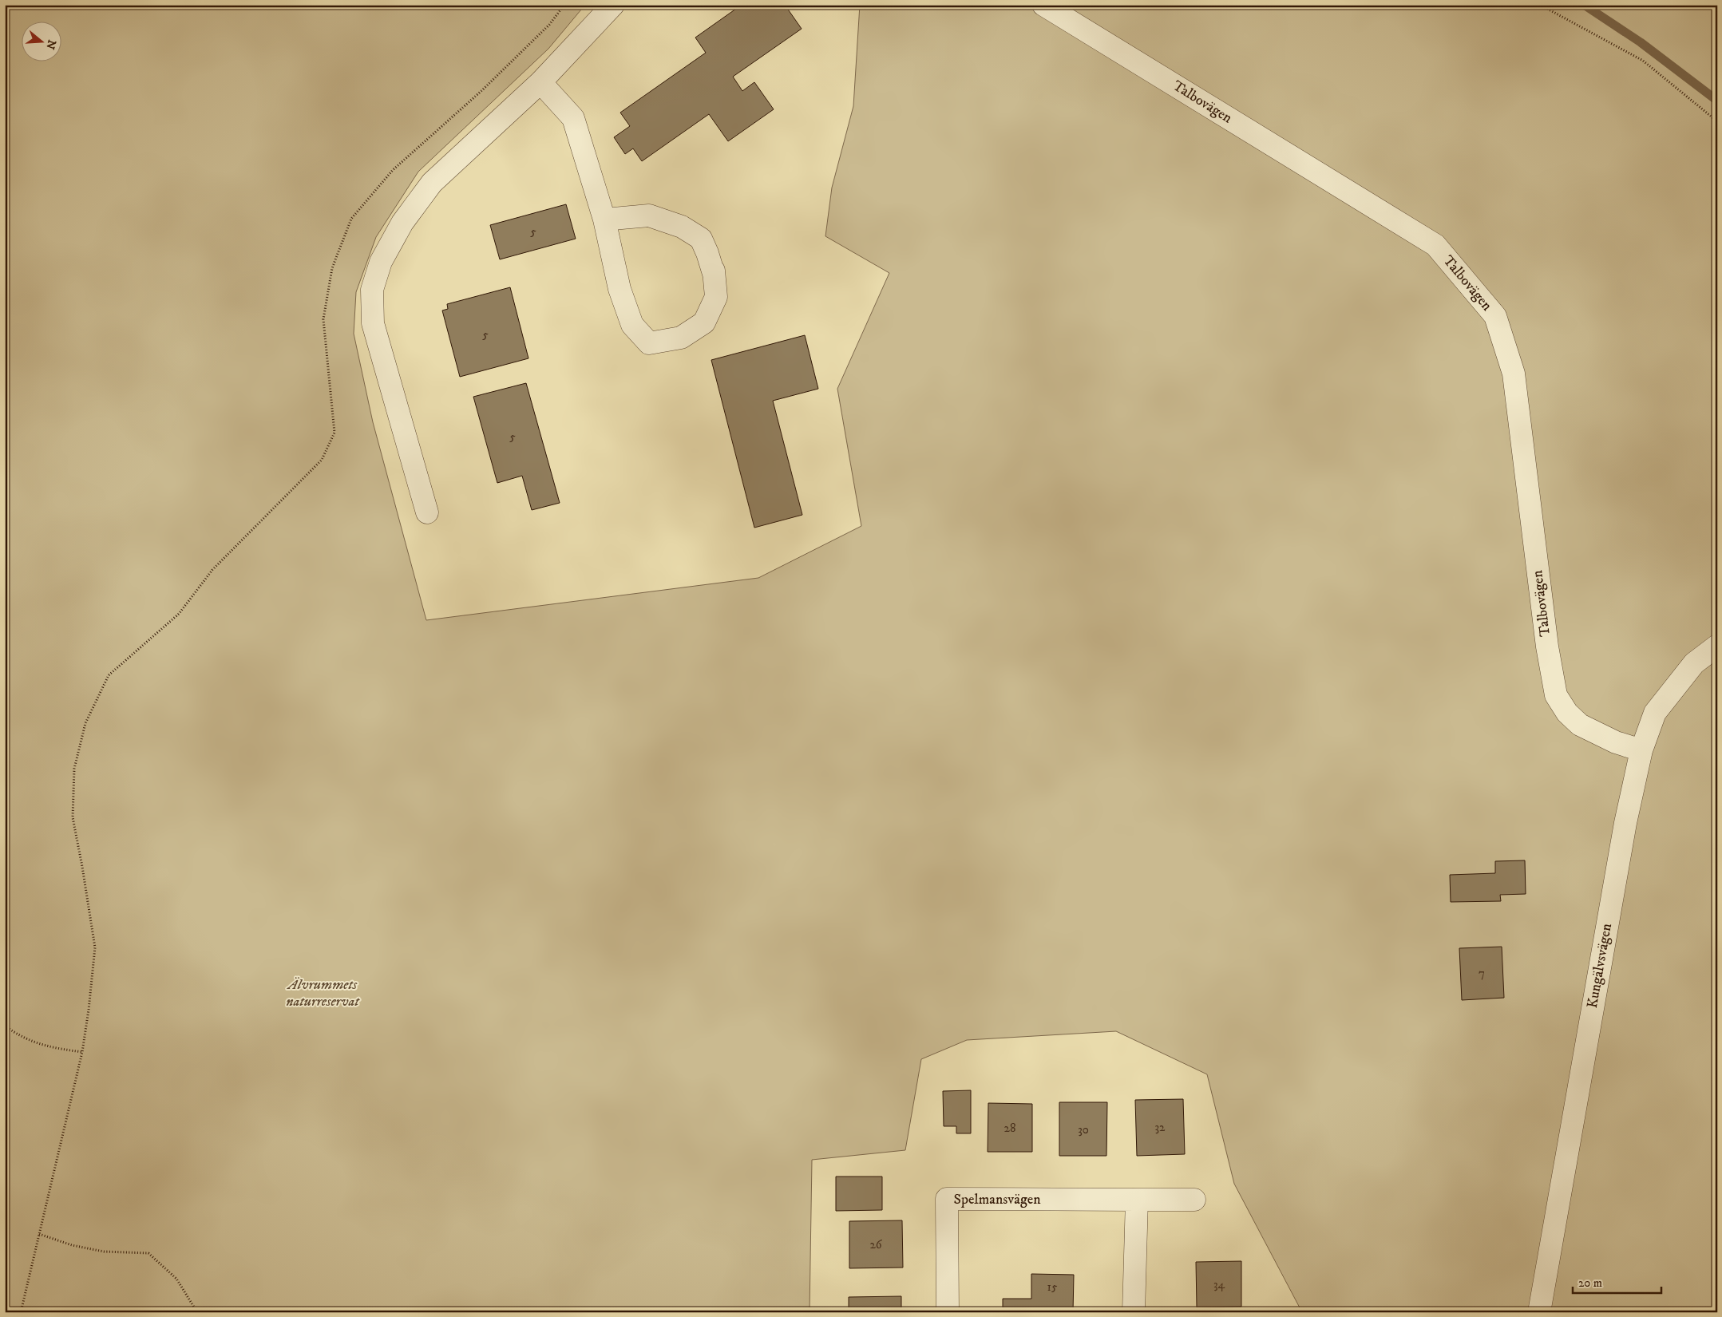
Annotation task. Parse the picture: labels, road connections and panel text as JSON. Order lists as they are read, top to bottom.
{
  "streets": {
    "street": ["Talbovägen", "Kungälvsvägen", "Spelmansvägen"]
  },
  "crossings": [
    ["Talbovägen", "Kungälvsvägen"]
  ],
  "parks": ["Älvrummets naturreservat"],
  "house_numbers": [
    "5",
    "5",
    "5",
    "7",
    "32",
    "28",
    "30",
    "26",
    "34",
    "15"
  ],
  "scale_bar": "20 m",
  "north": "right"
}
